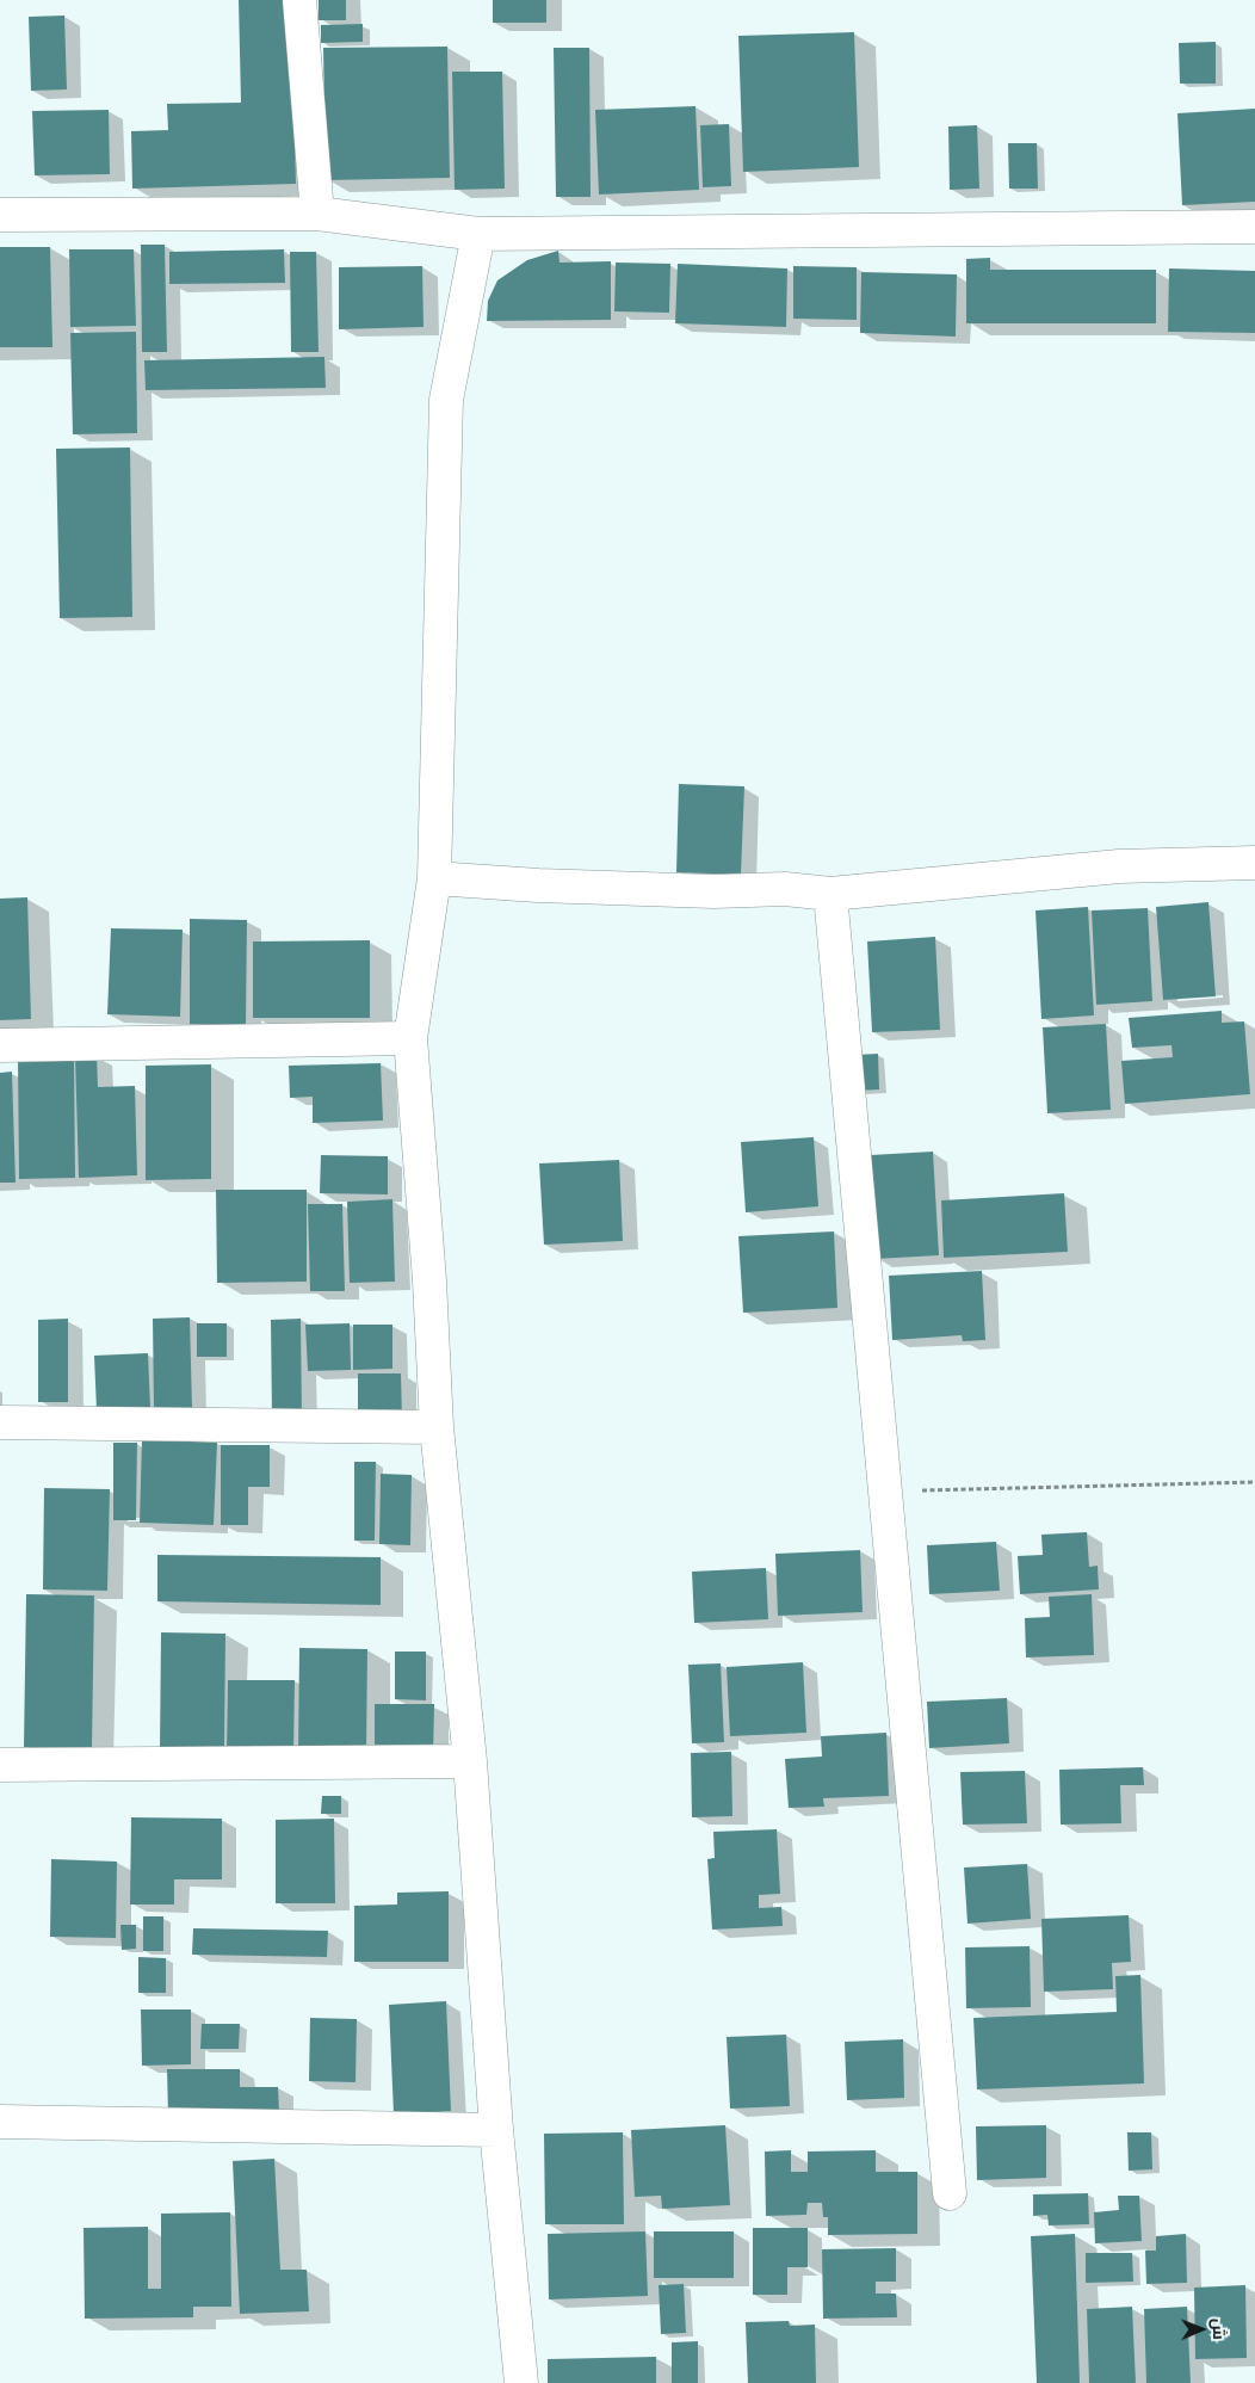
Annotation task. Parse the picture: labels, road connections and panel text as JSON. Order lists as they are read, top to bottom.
{
  "north": "right"
}
